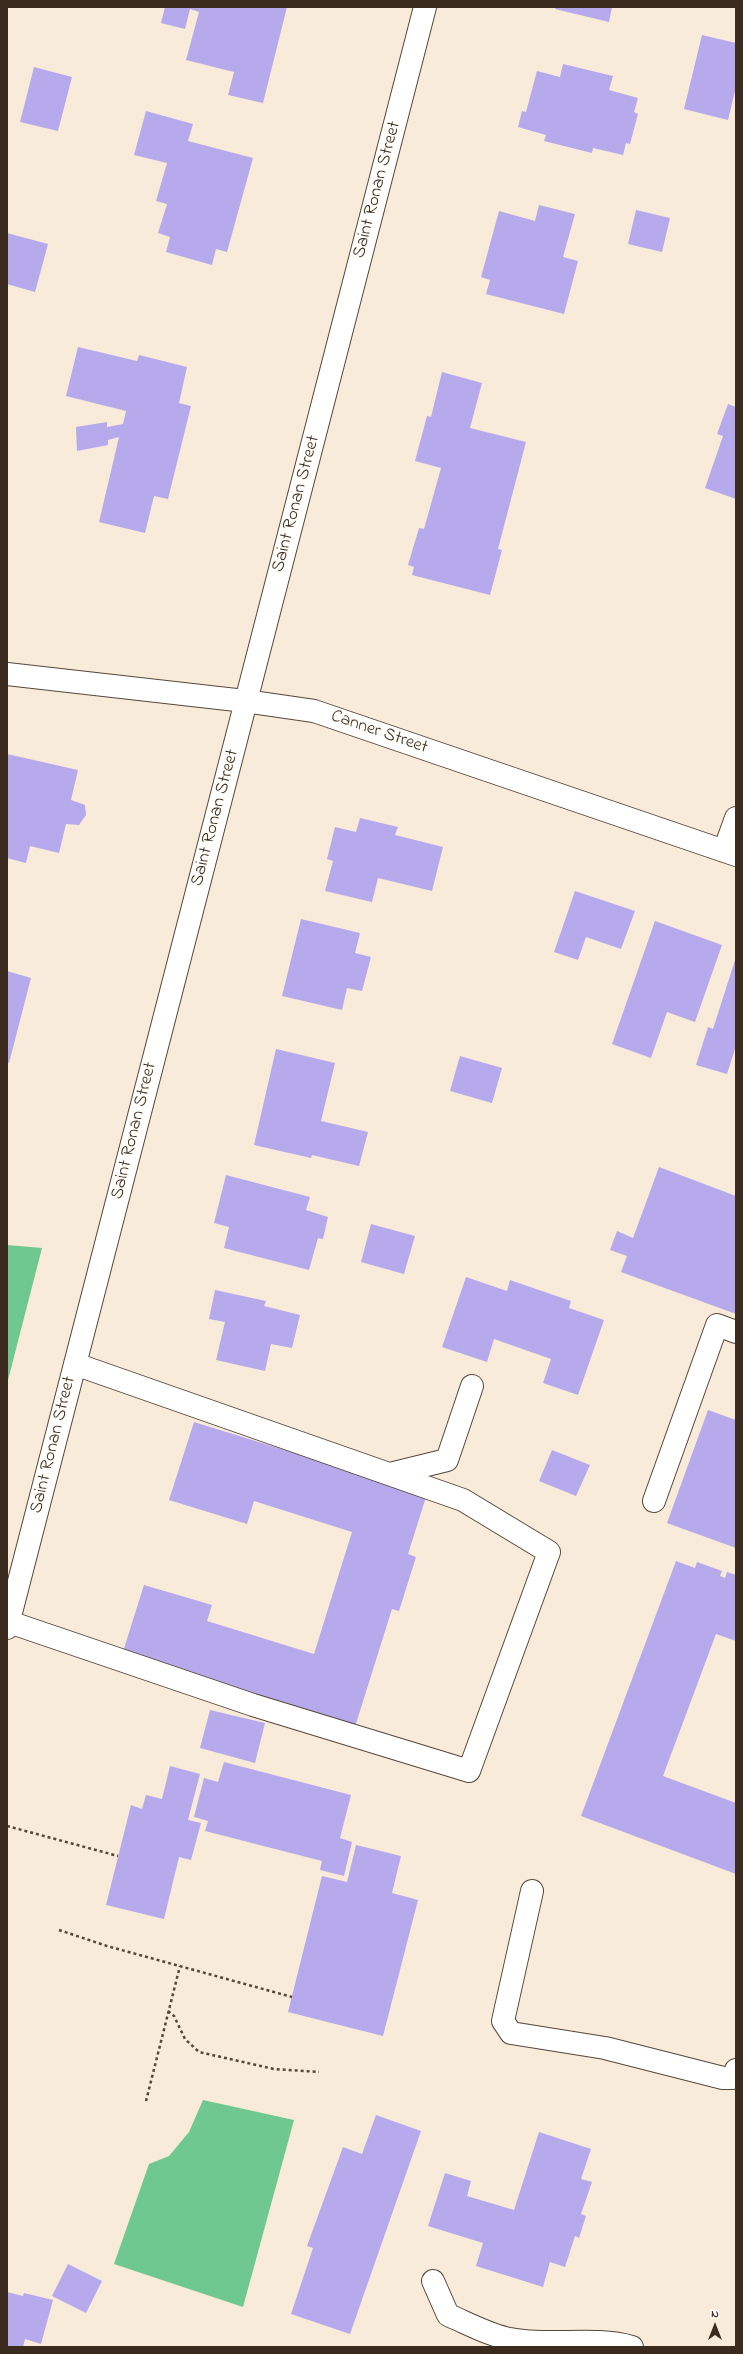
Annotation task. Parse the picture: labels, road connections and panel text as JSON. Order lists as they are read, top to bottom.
{
  "streets": {
    "street": ["Saint Ronan Street", "Canner Street"]
  },
  "crossings": [
    ["Saint Ronan Street", "Canner Street"]
  ],
  "north": "top"
}
